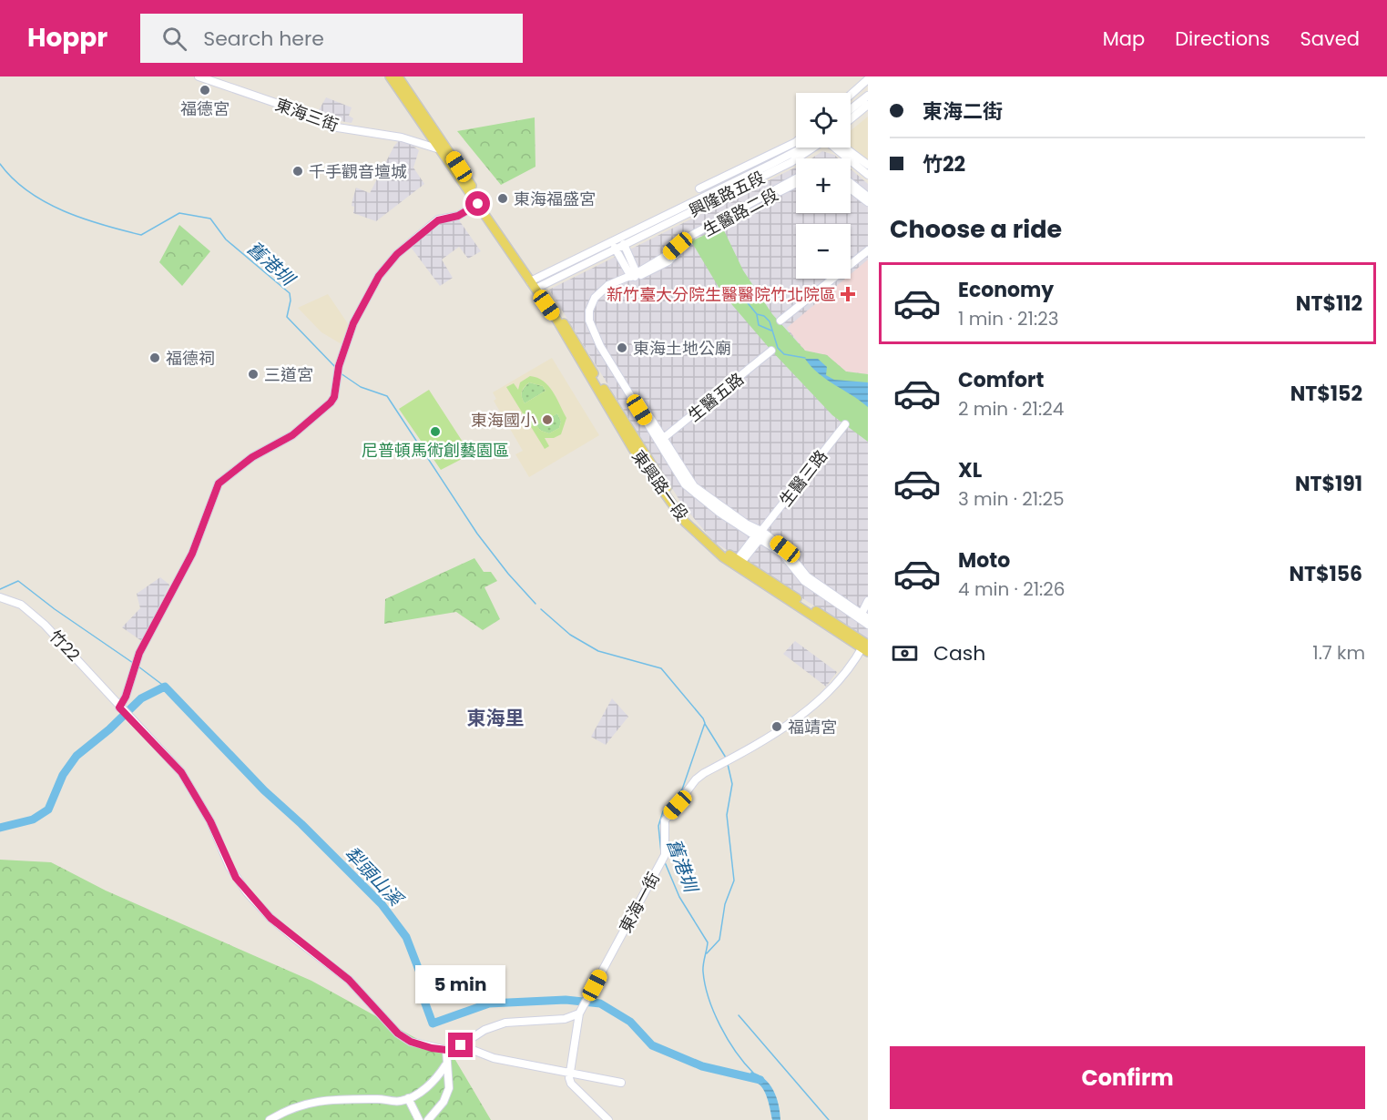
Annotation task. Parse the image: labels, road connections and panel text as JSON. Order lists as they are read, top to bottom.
{
  "streets": {
    "main road": ["東興路一段"],
    "street": [
      "東海三街",
      "興隆路五段",
      "生醫路二段",
      "生醫五路",
      "生醫三路",
      "竹22",
      "東海一街"
    ]
  },
  "crossings": [
    ["東海三街", "東興路一段"],
    ["興隆路五段", "東興路一段"],
    ["生醫路二段", "生醫五路"],
    ["生醫路二段", "生醫三路"],
    ["生醫三路", "東興路一段"],
    ["東興路一段", "東海一街"]
  ],
  "districts": ["東海里"],
  "water": ["舊港圳", "犁頭山溪"],
  "places": {
    "other": [
      "福德宮",
      "千手觀音壇城",
      "東海福盛宮",
      "東海土地公廟",
      "福德祠",
      "三道宮",
      "東海國小",
      "尼普頓馬術創藝園區",
      "福靖宮"
    ],
    "health": ["新竹臺大分院生醫醫院竹北院區"]
  },
  "page": {
    "header": "Hoppr",
    "search": "Search here",
    "nav": ["Map", "Directions", "Saved"],
    "banner": ["東海二街", "竹22"],
    "map_buttons": ["+", "−"],
    "heading": "Choose a ride",
    "list": [
      {
        "name": "Economy",
        "note": "1 min · 21:23",
        "value": "NT$112"
      },
      {
        "name": "Comfort",
        "note": "2 min · 21:24",
        "value": "NT$152"
      },
      {
        "name": "XL",
        "note": "3 min · 21:25",
        "value": "NT$191"
      },
      {
        "name": "Moto",
        "note": "4 min · 21:26",
        "value": "NT$156"
      }
    ],
    "pay": ["Cash", "1.7 km"],
    "bubble": "5 min",
    "buttons": "Confirm"
  }
}
